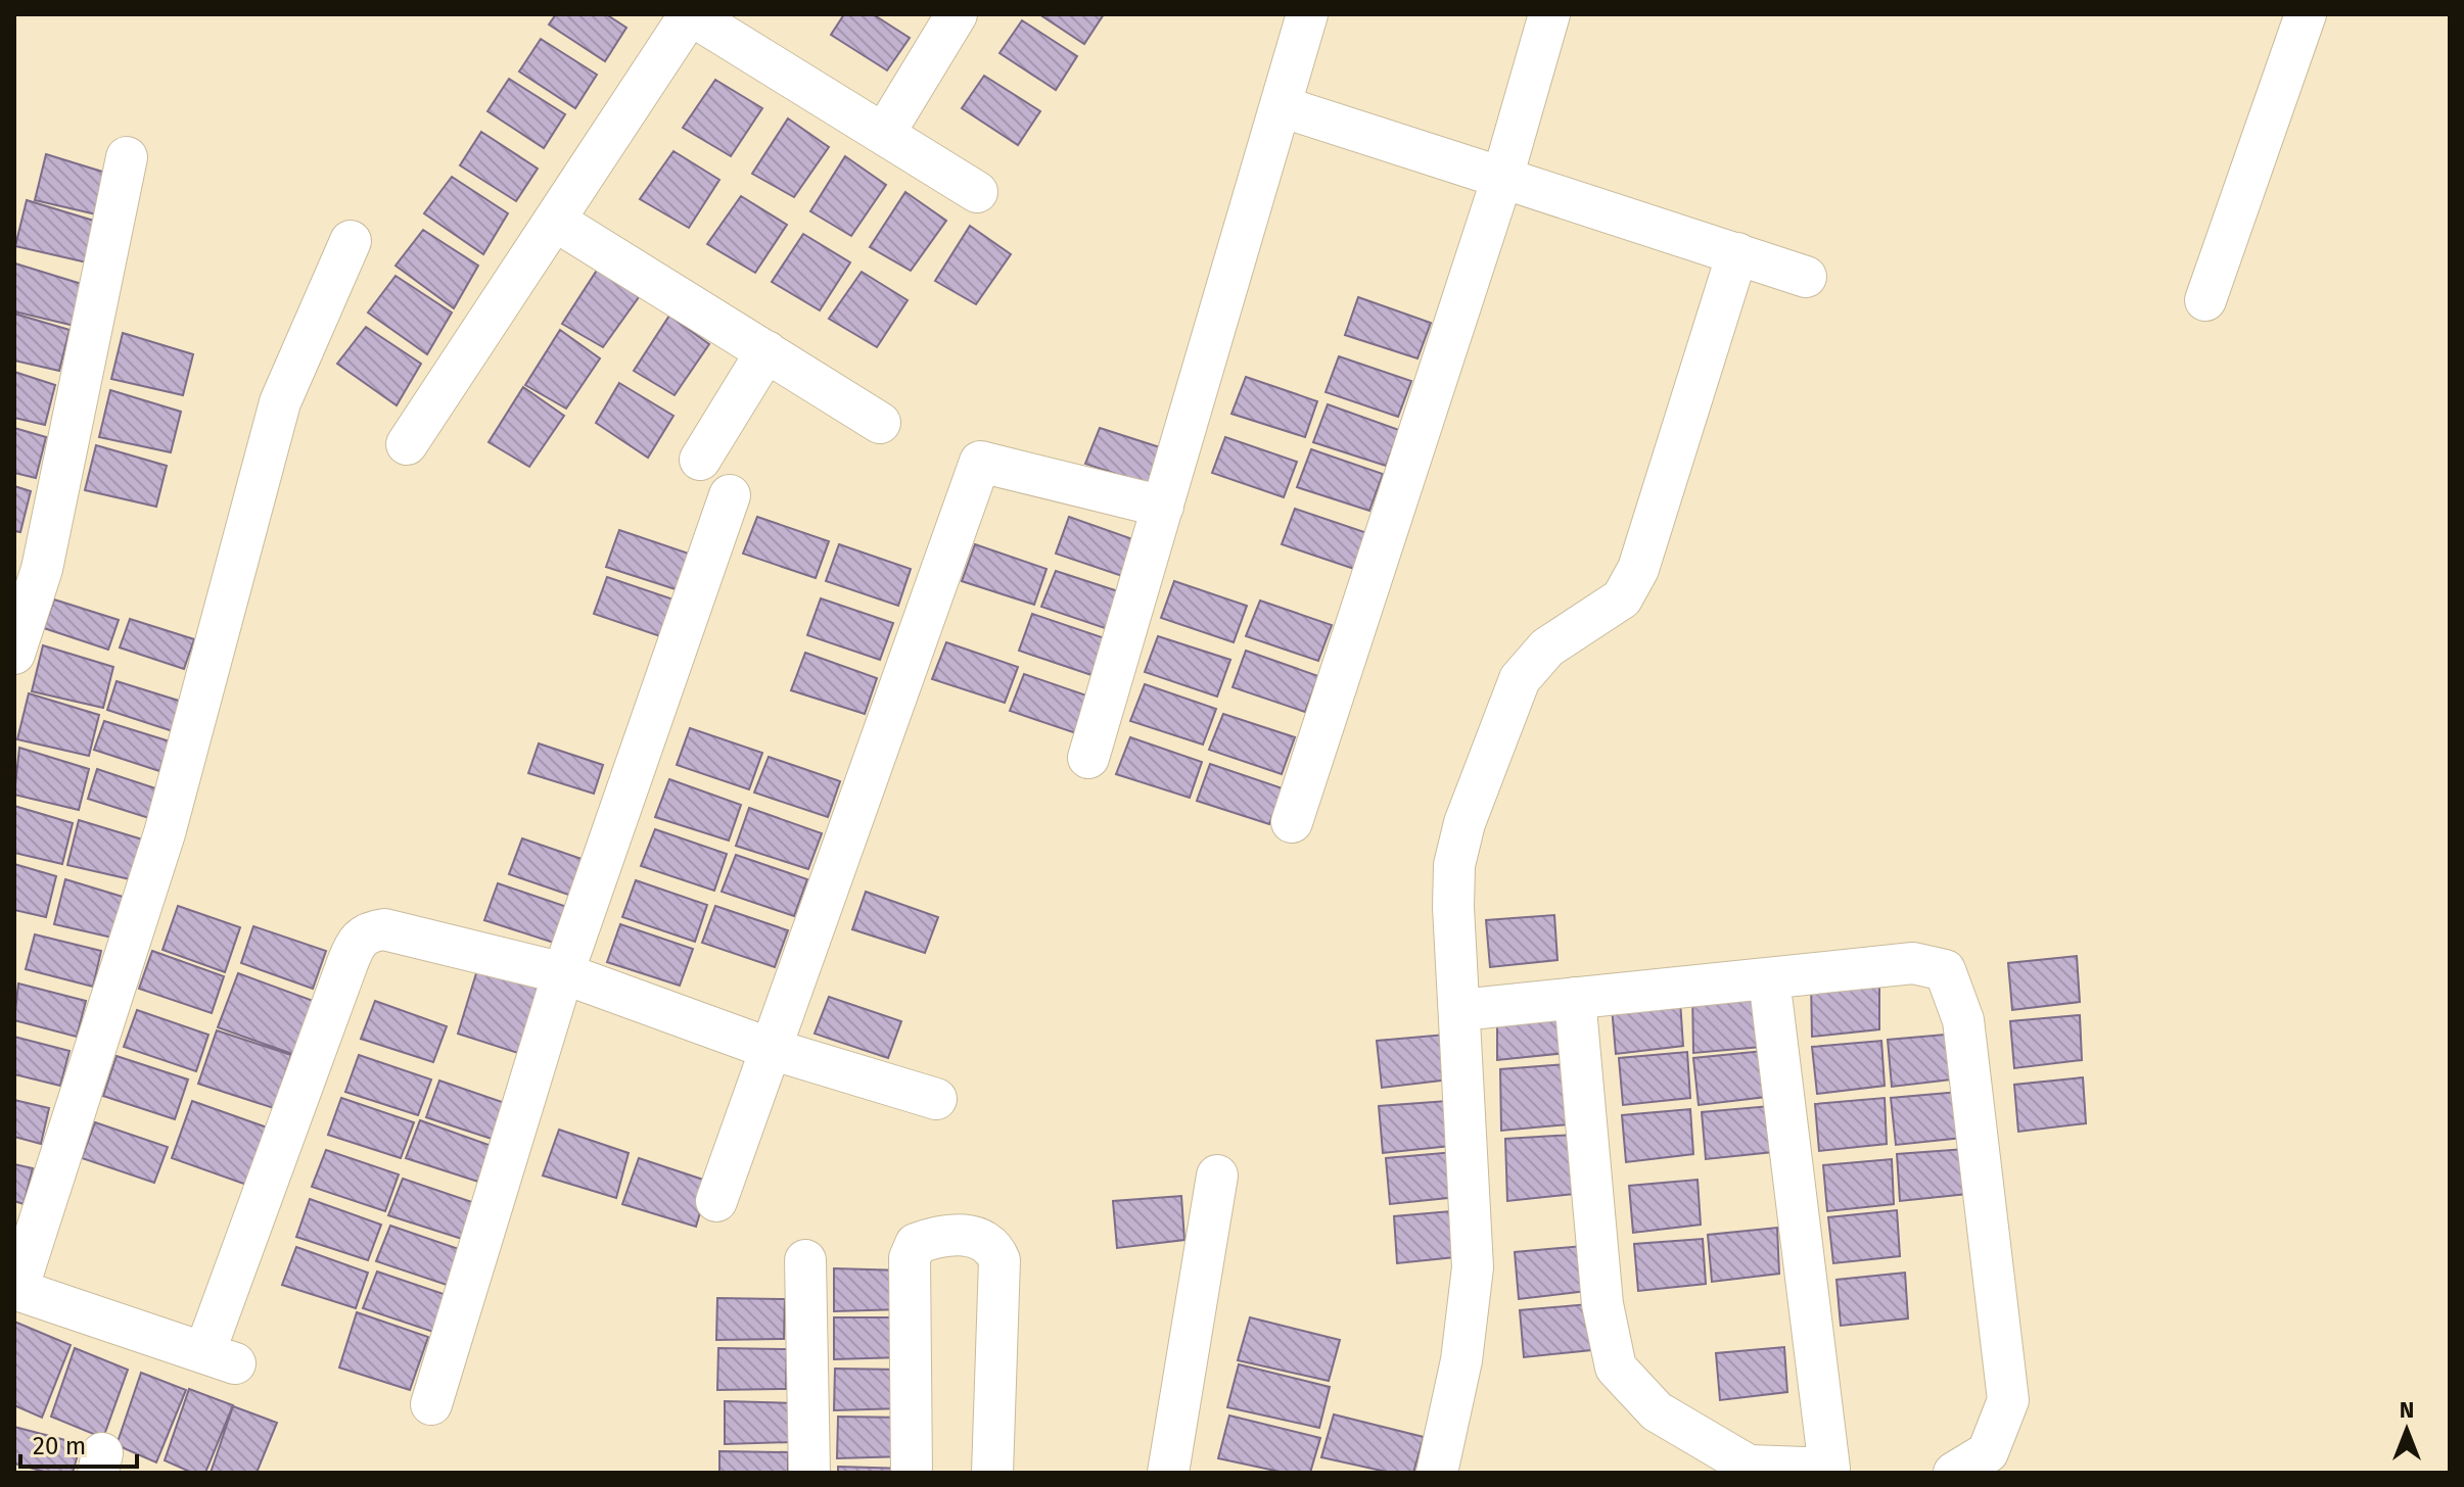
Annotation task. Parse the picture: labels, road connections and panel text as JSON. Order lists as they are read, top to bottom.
{
  "scale_bar": "20 m",
  "north": "top"
}
